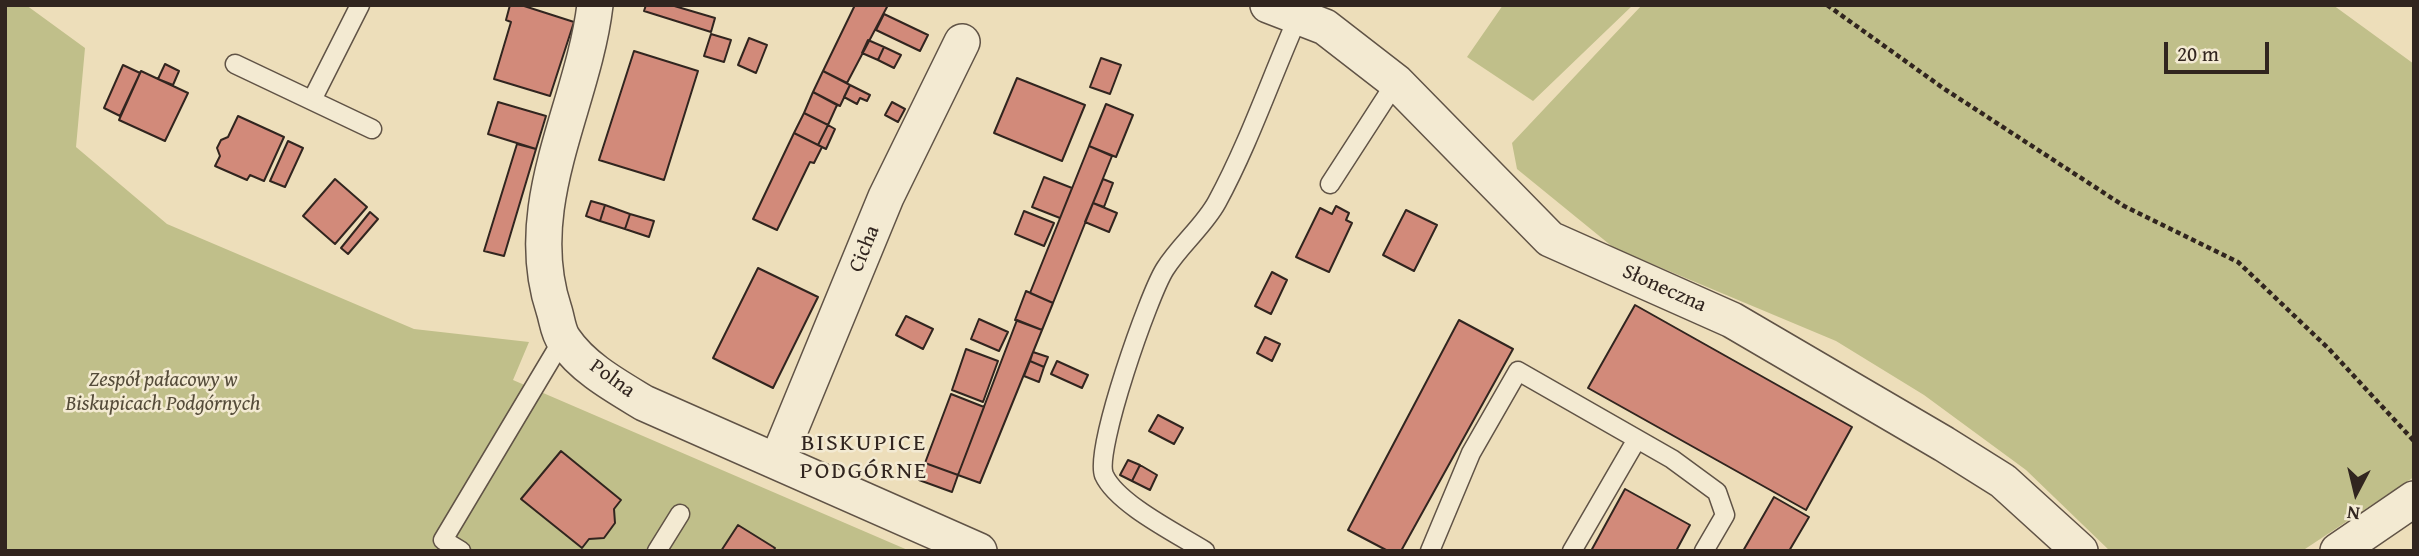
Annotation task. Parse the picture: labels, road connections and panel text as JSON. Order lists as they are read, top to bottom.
{
  "streets": {
    "street": ["Cicha", "Słoneczna", "Polna"]
  },
  "crossings": [
    ["Cicha", "Polna"]
  ],
  "districts": ["BISKUPICE PODGÓRNE"],
  "parks": ["Zespół pałacowy w Biskupicach Podgórnych"],
  "scale_bar": "20 m",
  "north": "bottom"
}
